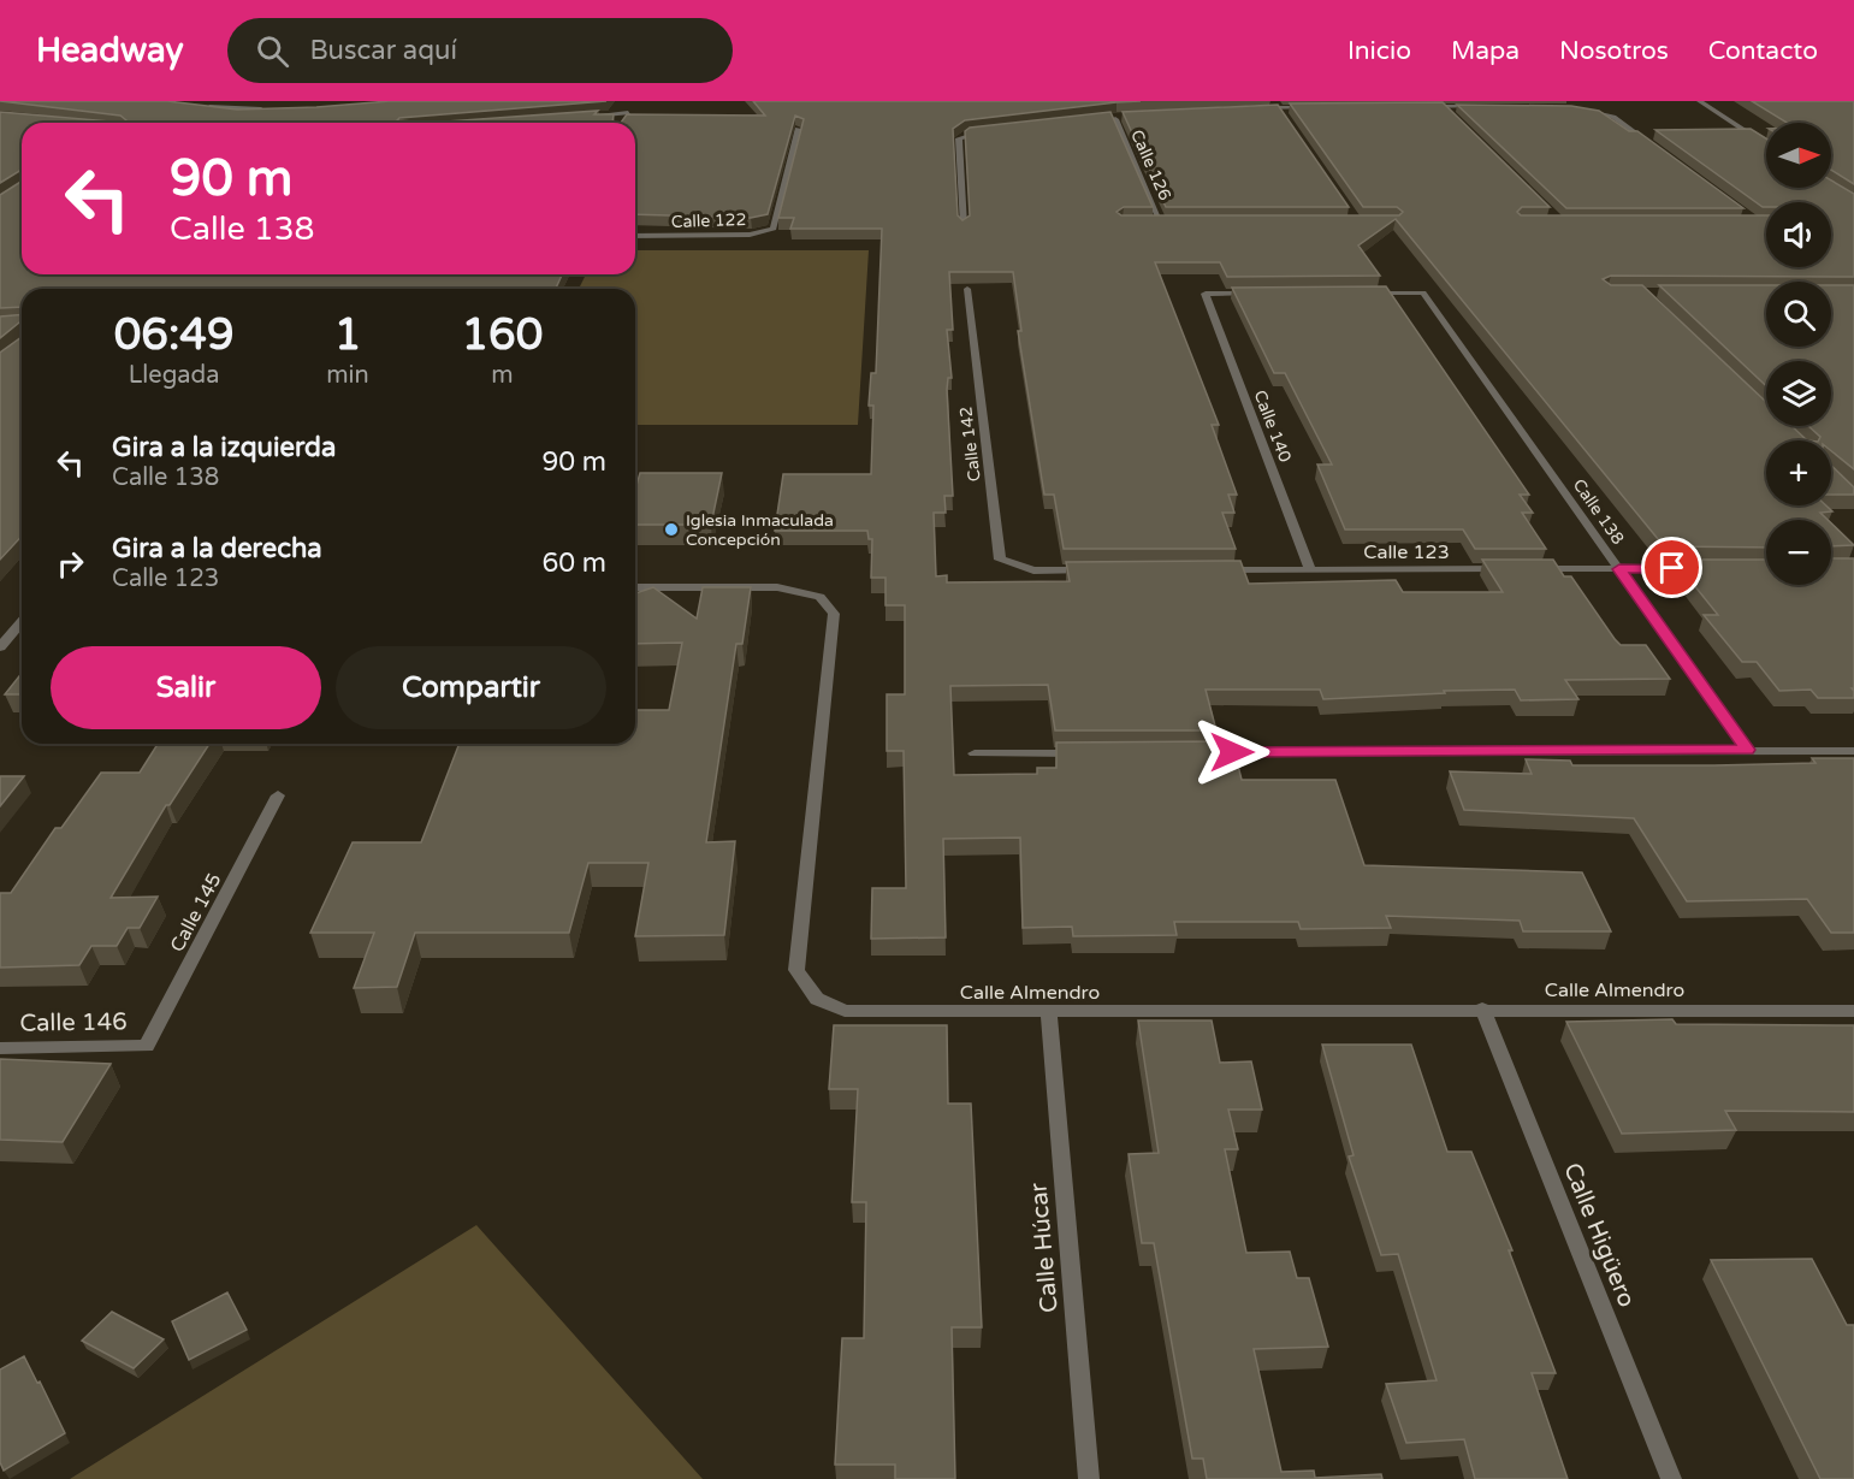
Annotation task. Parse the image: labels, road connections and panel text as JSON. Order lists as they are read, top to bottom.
{
  "streets": {
    "street": [
      "Calle 126",
      "Calle 122",
      "Calle 140",
      "Calle 142",
      "Calle 138",
      "Calle 123",
      "Calle 145",
      "Calle Almendro",
      "Calle 146",
      "Calle Higüero",
      "Calle Húcar"
    ]
  },
  "crossings": [
    ["Calle 140", "Calle 123"],
    ["Calle 145", "Calle 146"],
    ["Calle Almendro", "Calle Higüero"],
    ["Calle Almendro", "Calle Húcar"]
  ],
  "places": ["Iglesia Inmaculada Concepción"],
  "north": "right",
  "page": {
    "header": "Headway",
    "search": "Buscar aquí",
    "nav": [
      "Inicio",
      "Mapa",
      "Nosotros",
      "Contacto"
    ],
    "map_buttons": ["+", "−"],
    "turn": ["90 m", "Calle 138"],
    "eta": [
      "06:49",
      "Llegada",
      "1",
      "min",
      "160",
      "m"
    ],
    "list": [
      {
        "name": "Gira a la izquierda",
        "note": "Calle 138",
        "value": "90 m"
      },
      {
        "name": "Gira a la derecha",
        "note": "Calle 123",
        "value": "60 m"
      }
    ],
    "buttons": ["Salir", "Compartir"]
  }
}
